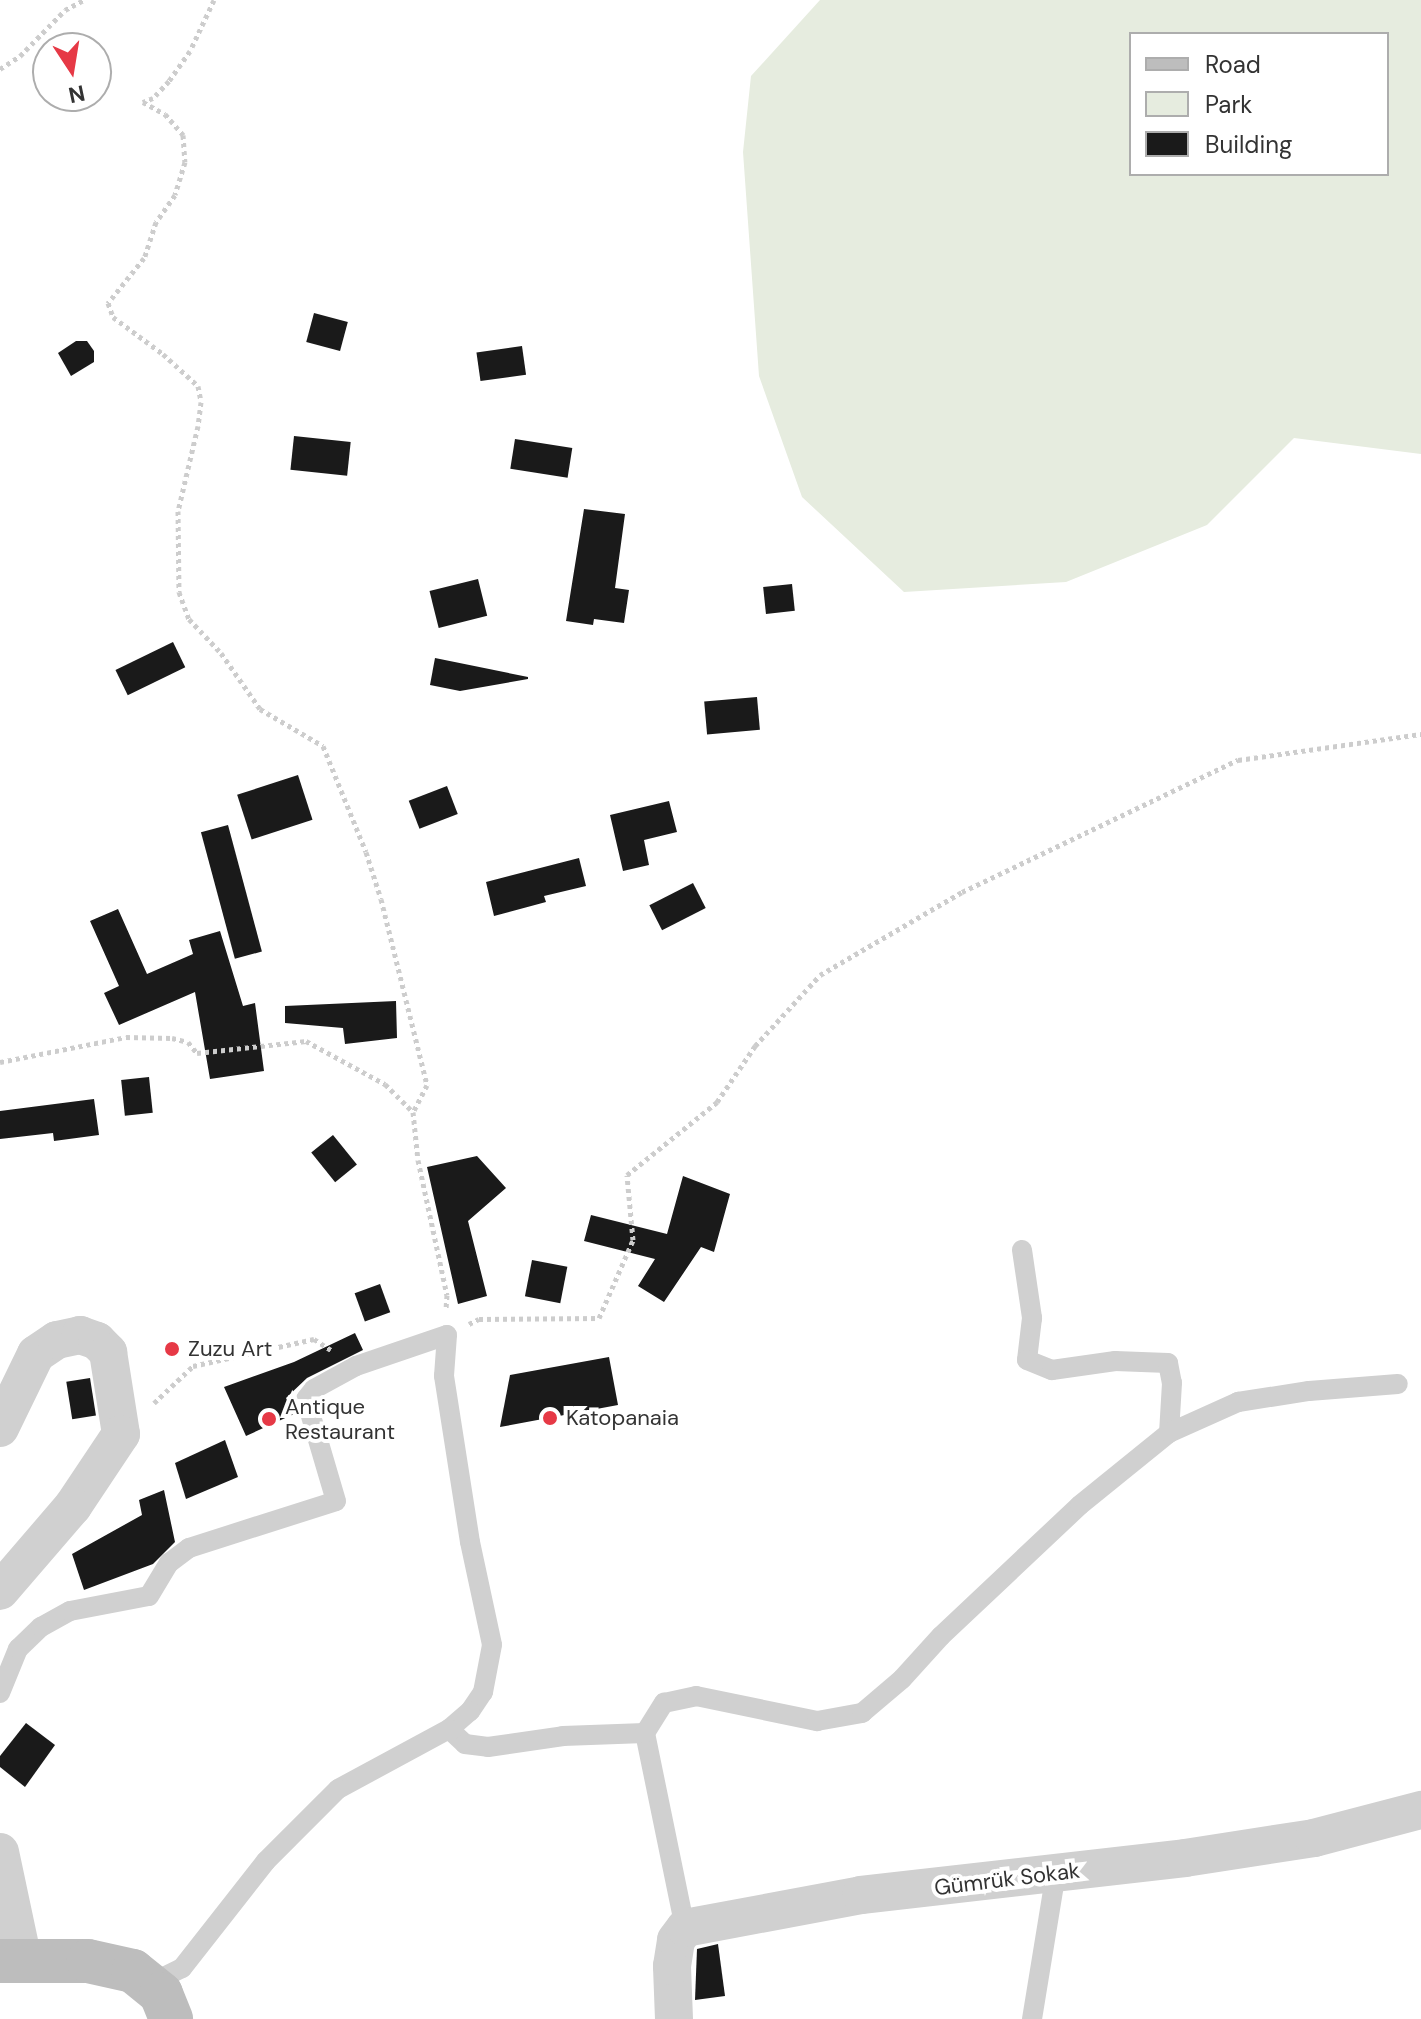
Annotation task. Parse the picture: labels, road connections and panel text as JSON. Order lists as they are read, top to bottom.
{
  "streets": {
    "street": ["Gümrük Sokak"]
  },
  "places": ["Zuzu Art", "Katopanaia", "Antique Restaurant"],
  "legend": ["Road", "Park", "Building"],
  "north": "bottom"
}
